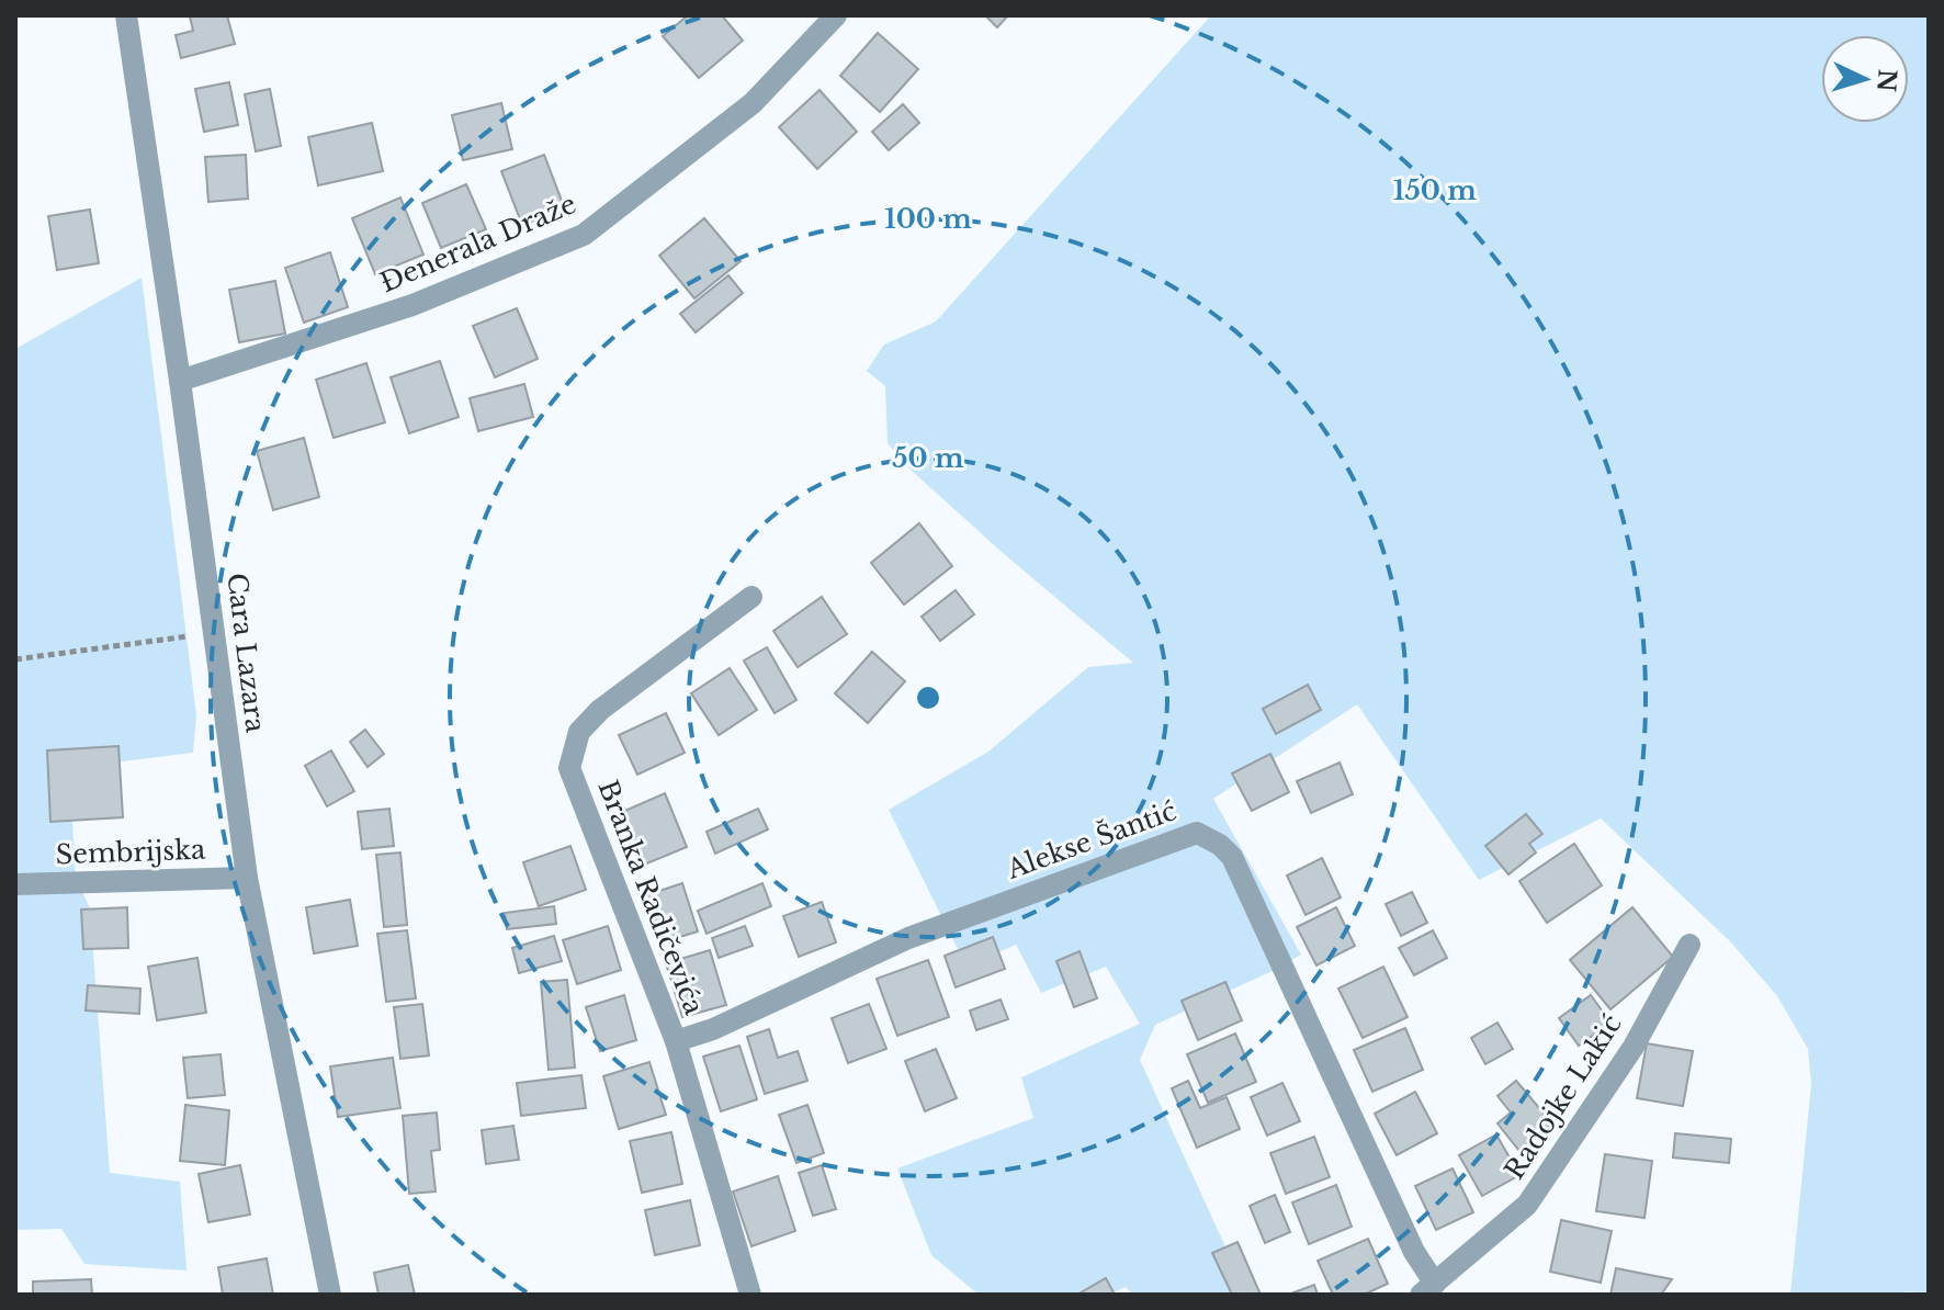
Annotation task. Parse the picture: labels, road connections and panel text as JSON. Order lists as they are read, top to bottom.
{
  "streets": {
    "street": [
      "Đenerala Draže",
      "Cara Lazara",
      "Alekse Šantić",
      "Sembrijska",
      "Branka Radičevića",
      "Radojke Lakić"
    ]
  },
  "crossings": [
    ["Đenerala Draže", "Cara Lazara"],
    ["Cara Lazara", "Sembrijska"],
    ["Alekse Šantić", "Branka Radičevića"],
    ["Alekse Šantić", "Radojke Lakić"]
  ],
  "north": "right",
  "rings": ["150 m", "100 m", "50 m"]
}
